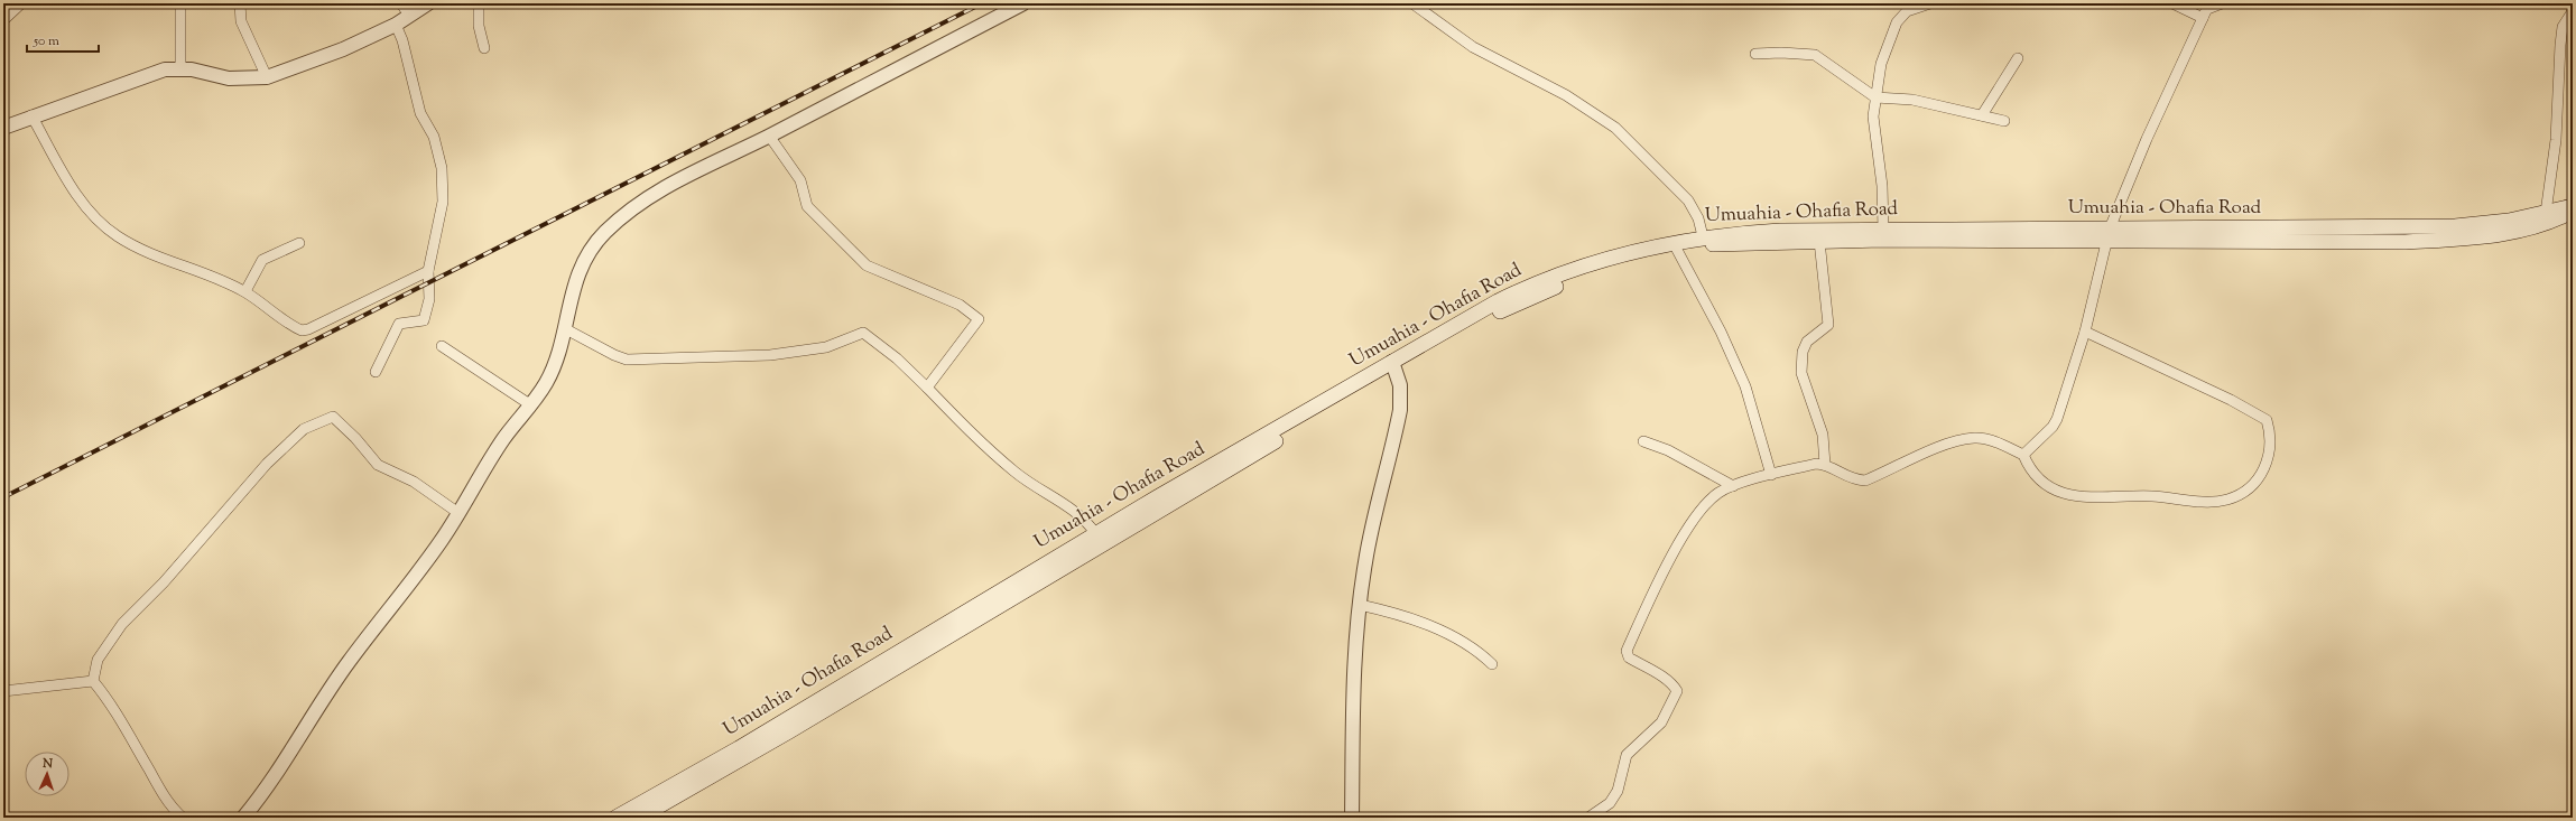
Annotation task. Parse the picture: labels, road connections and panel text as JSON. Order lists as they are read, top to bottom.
{
  "streets": {
    "main road": ["Umuahia - Ohafia Road"]
  },
  "scale_bar": "50 m",
  "north": "top"
}
